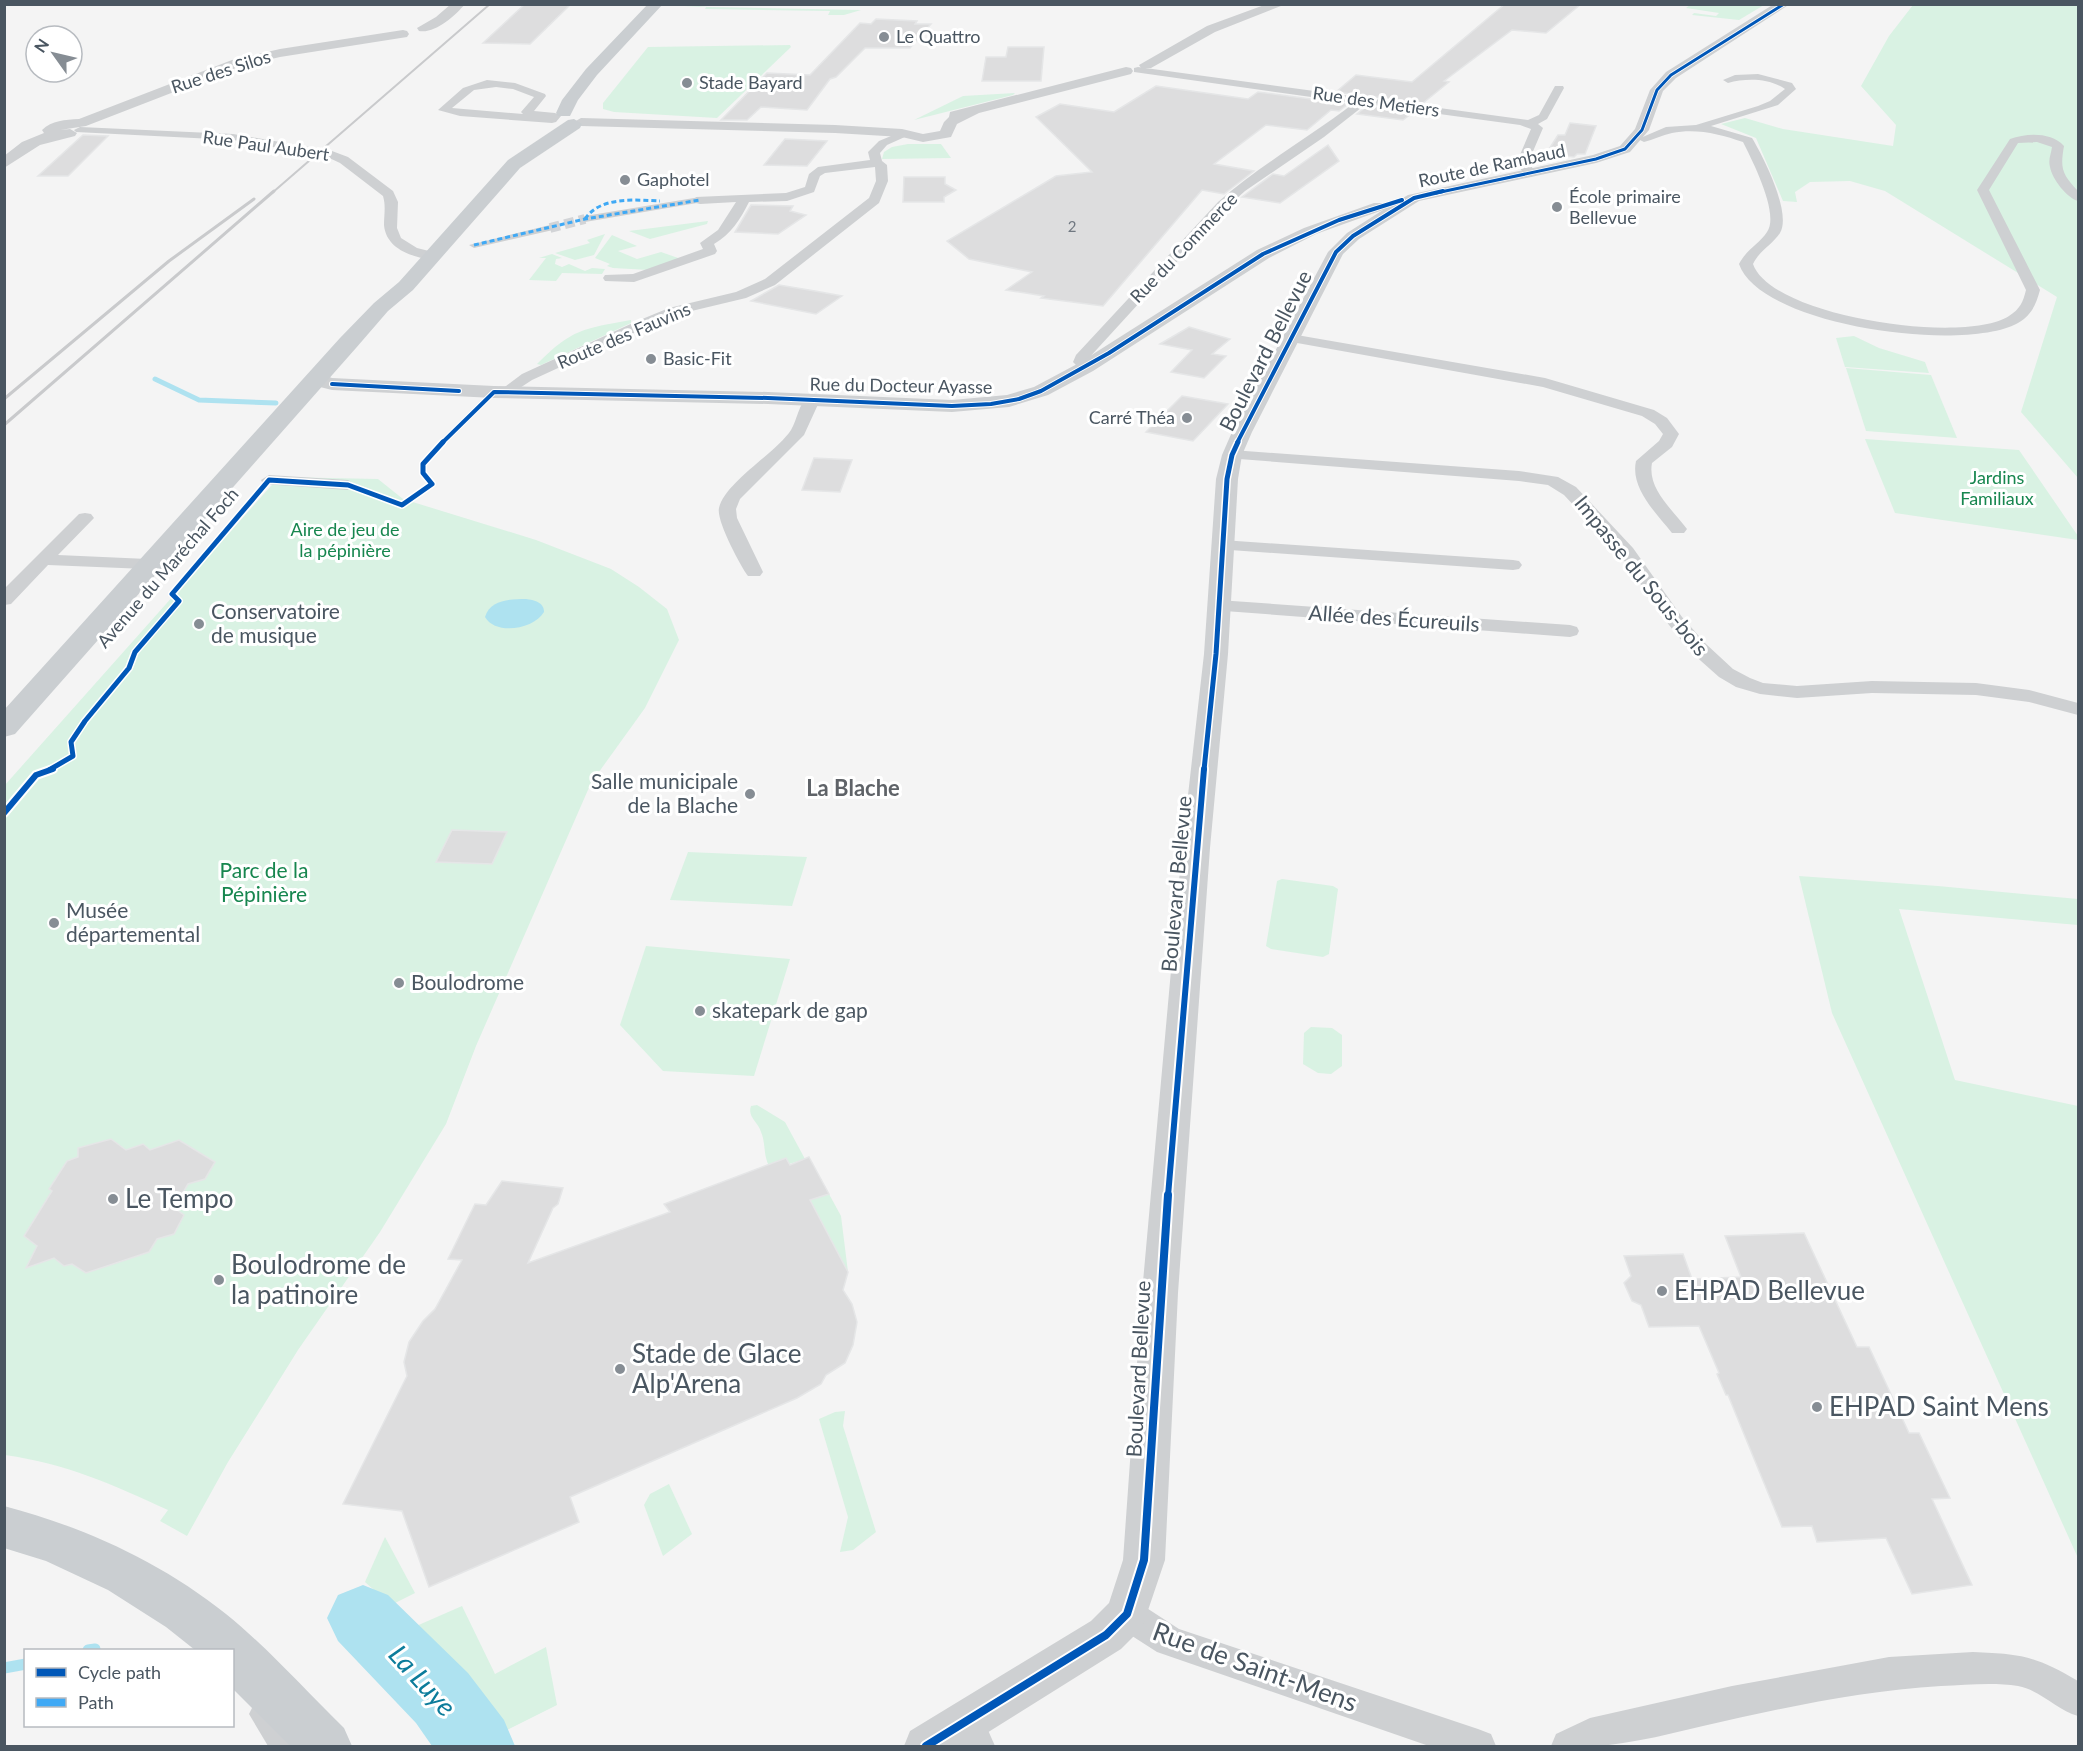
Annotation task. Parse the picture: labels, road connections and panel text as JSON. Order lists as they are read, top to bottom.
{
  "streets": {
    "main road": ["Avenue du Maréchal Foch"],
    "street": [
      "Rue des Silos",
      "Rue des Metiers",
      "Rue Paul Aubert",
      "Route de Rambaud",
      "Rue du Commerce",
      "Route des Fauvins",
      "Boulevard Bellevue",
      "Rue du Docteur Ayasse",
      "Impasse du Sous-bois",
      "Allée des Écureuils",
      "Rue de Saint-Mens"
    ]
  },
  "crossings": [
    ["Rue des Silos", "Rue Paul Aubert"],
    ["Rue des Metiers", "Rue du Commerce"],
    ["Rue Paul Aubert", "Avenue du Maréchal Foch"],
    ["Route de Rambaud", "Boulevard Bellevue"],
    ["Route de Rambaud", "Rue du Docteur Ayasse"],
    ["Rue du Commerce", "Rue du Docteur Ayasse"],
    ["Route des Fauvins", "Rue du Docteur Ayasse"],
    ["Boulevard Bellevue", "Rue du Docteur Ayasse"],
    ["Boulevard Bellevue", "Impasse du Sous-bois"],
    ["Boulevard Bellevue", "Allée des Écureuils"],
    ["Boulevard Bellevue", "Rue de Saint-Mens"],
    ["Rue du Docteur Ayasse", "Avenue du Maréchal Foch"]
  ],
  "districts": ["La Blache"],
  "water": ["La Luye"],
  "parks": ["Jardins Familiaux", "Aire de jeu de la pépinière", "Parc de la Pépinière"],
  "places": [
    "Le Quattro",
    "Stade Bayard",
    "Gaphotel",
    "École primaire Bellevue",
    "Basic-Fit",
    "Carré Théa",
    "Conservatoire de musique",
    "Salle municipale de la Blache",
    "Musée départemental",
    "Boulodrome",
    "skatepark de gap",
    "Le Tempo",
    "Boulodrome de la patinoire",
    "EHPAD Bellevue",
    "Stade de Glace Alp'Arena",
    "EHPAD Saint Mens"
  ],
  "house_numbers": ["2"],
  "legend": ["Cycle path", "Path"],
  "north": "top left"
}
